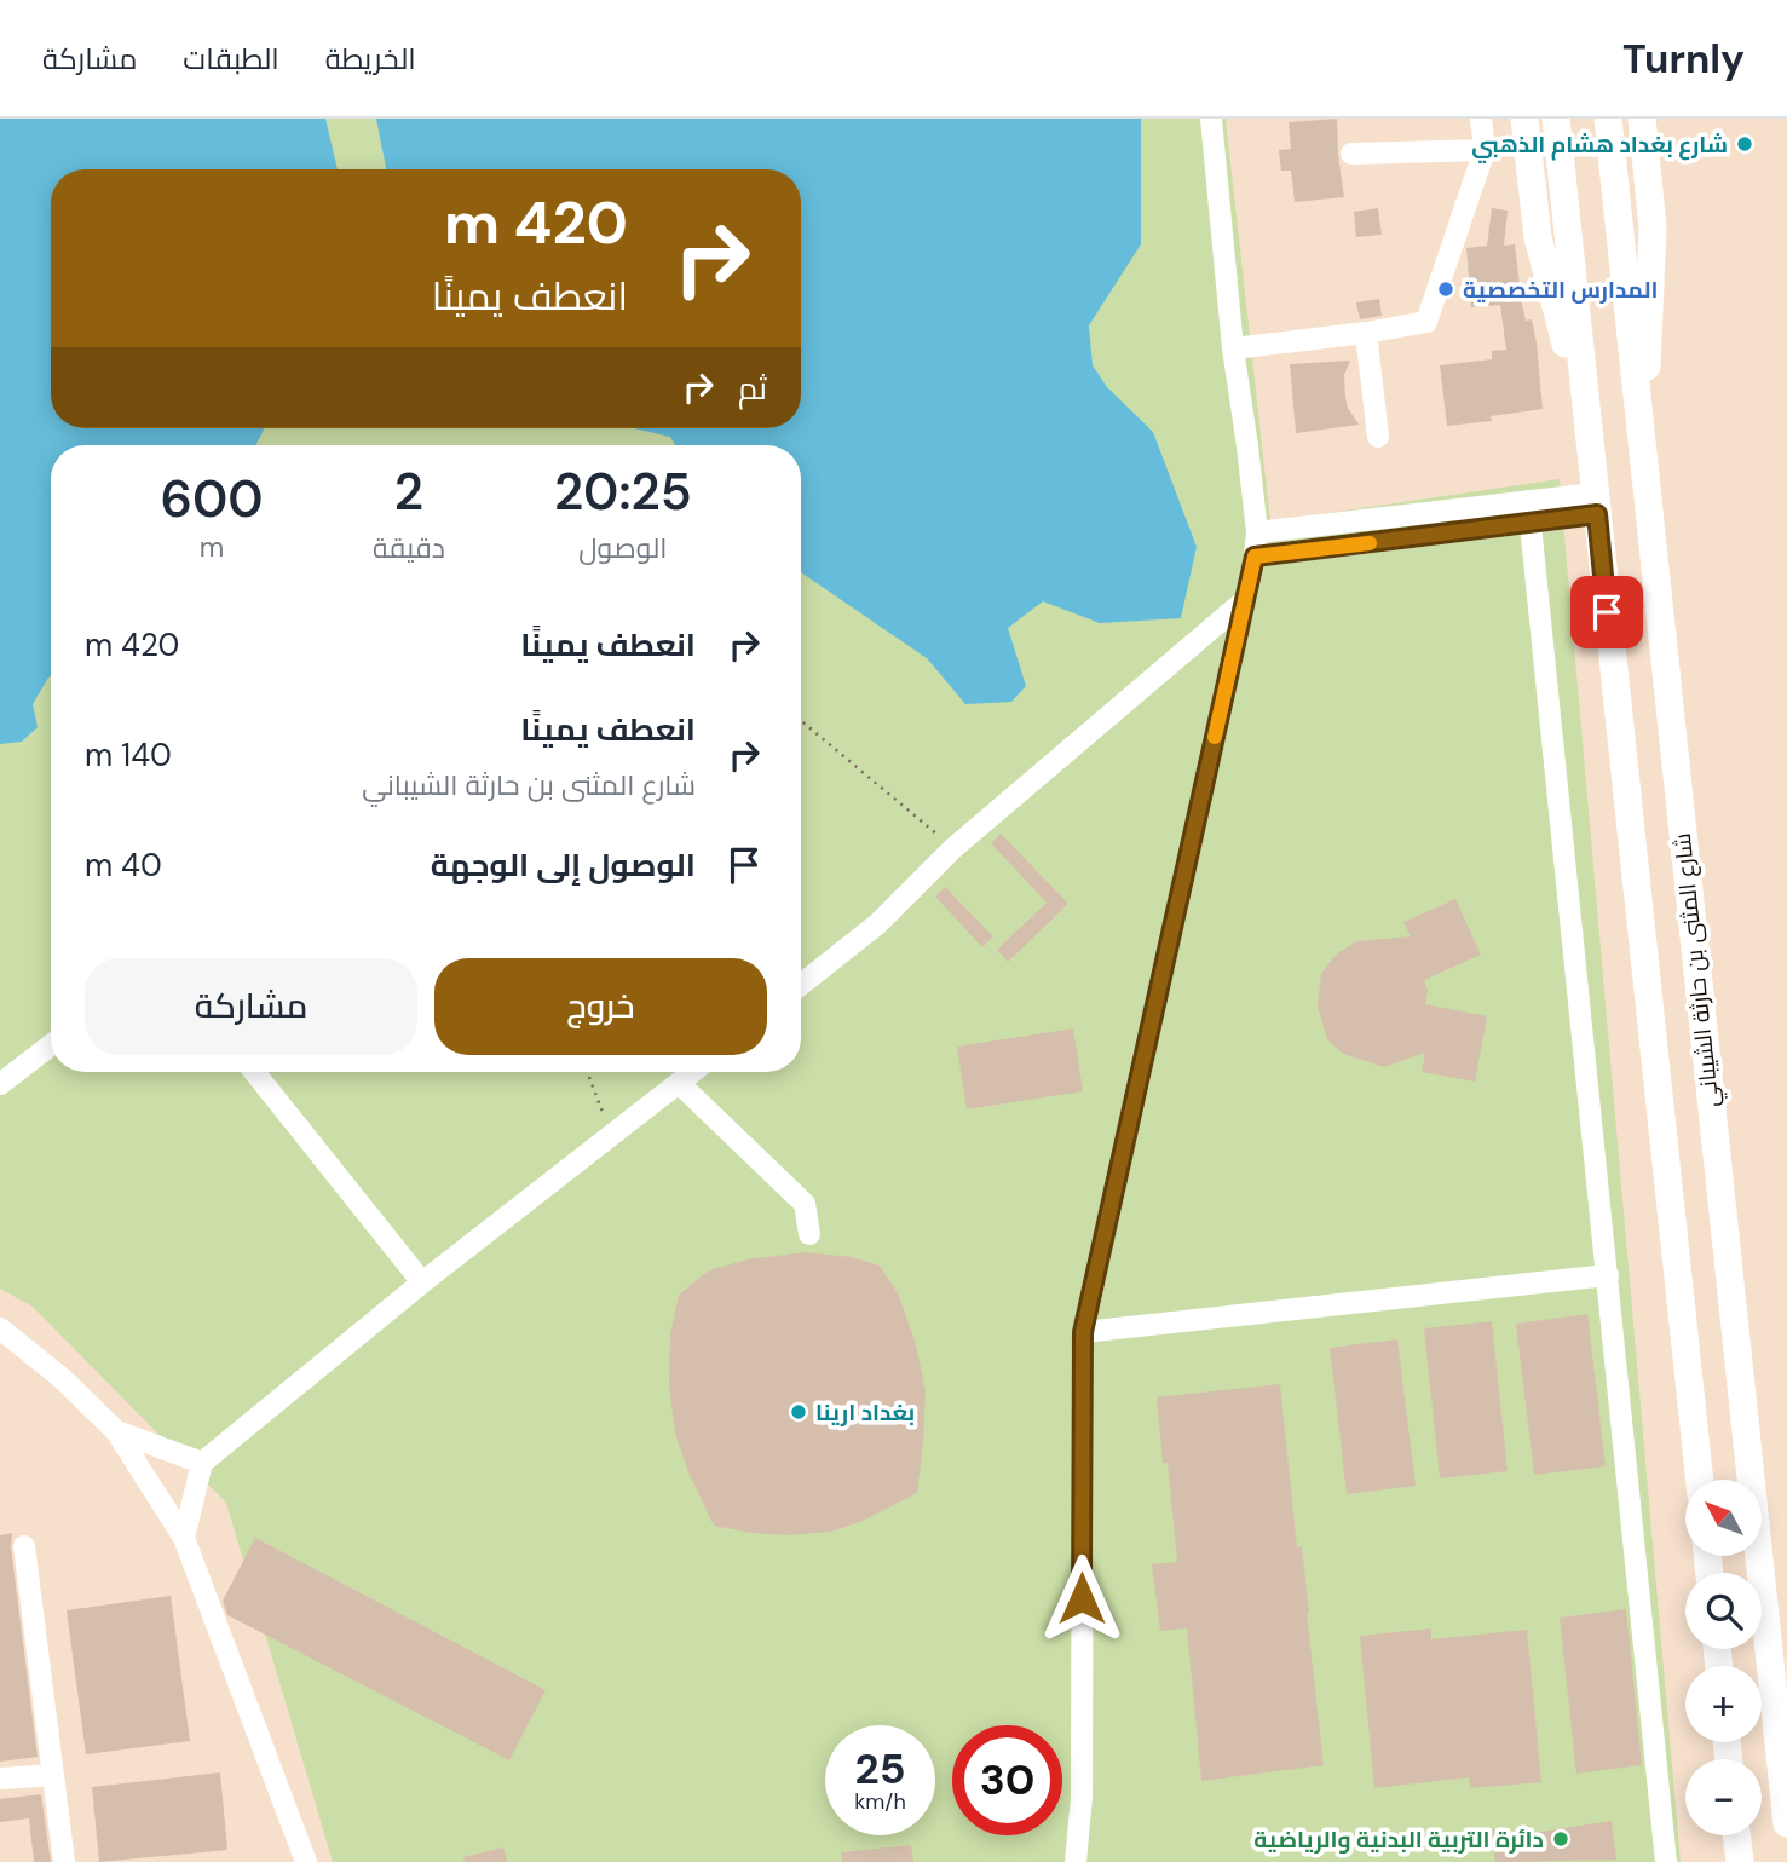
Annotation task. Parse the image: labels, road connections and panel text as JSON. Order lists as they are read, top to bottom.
{
  "streets": {
    "main road": ["شارع المثنى بن حارثة الشيباني"]
  },
  "places": [
    "شارع بغداد هشام الذهبي",
    "المدارس التخصصية",
    "بغداد ارينا",
    "دائرة التربية البدنية والرياضية"
  ],
  "north": "top left",
  "page": {
    "header": "Turnly",
    "nav": ["الخريطة", "الطبقات", "مشاركة"],
    "turn": ["420 m", "انعطف يمينًا"],
    "then": "ثم",
    "eta": [
      "20:25",
      "الوصول",
      "2",
      "دقيقة",
      "600",
      "m"
    ],
    "list": [
      {
        "name": "انعطف يمينًا",
        "value": "420 m"
      },
      {
        "name": "انعطف يمينًا",
        "note": "شارع المثنى بن حارثة الشيباني",
        "value": "140 m"
      },
      {
        "name": "الوصول إلى الوجهة",
        "value": "40 m"
      }
    ],
    "buttons": ["خروج", "مشاركة"],
    "map_buttons": ["+", "−"],
    "speed": "25 km/h",
    "limit": "30"
  }
}
